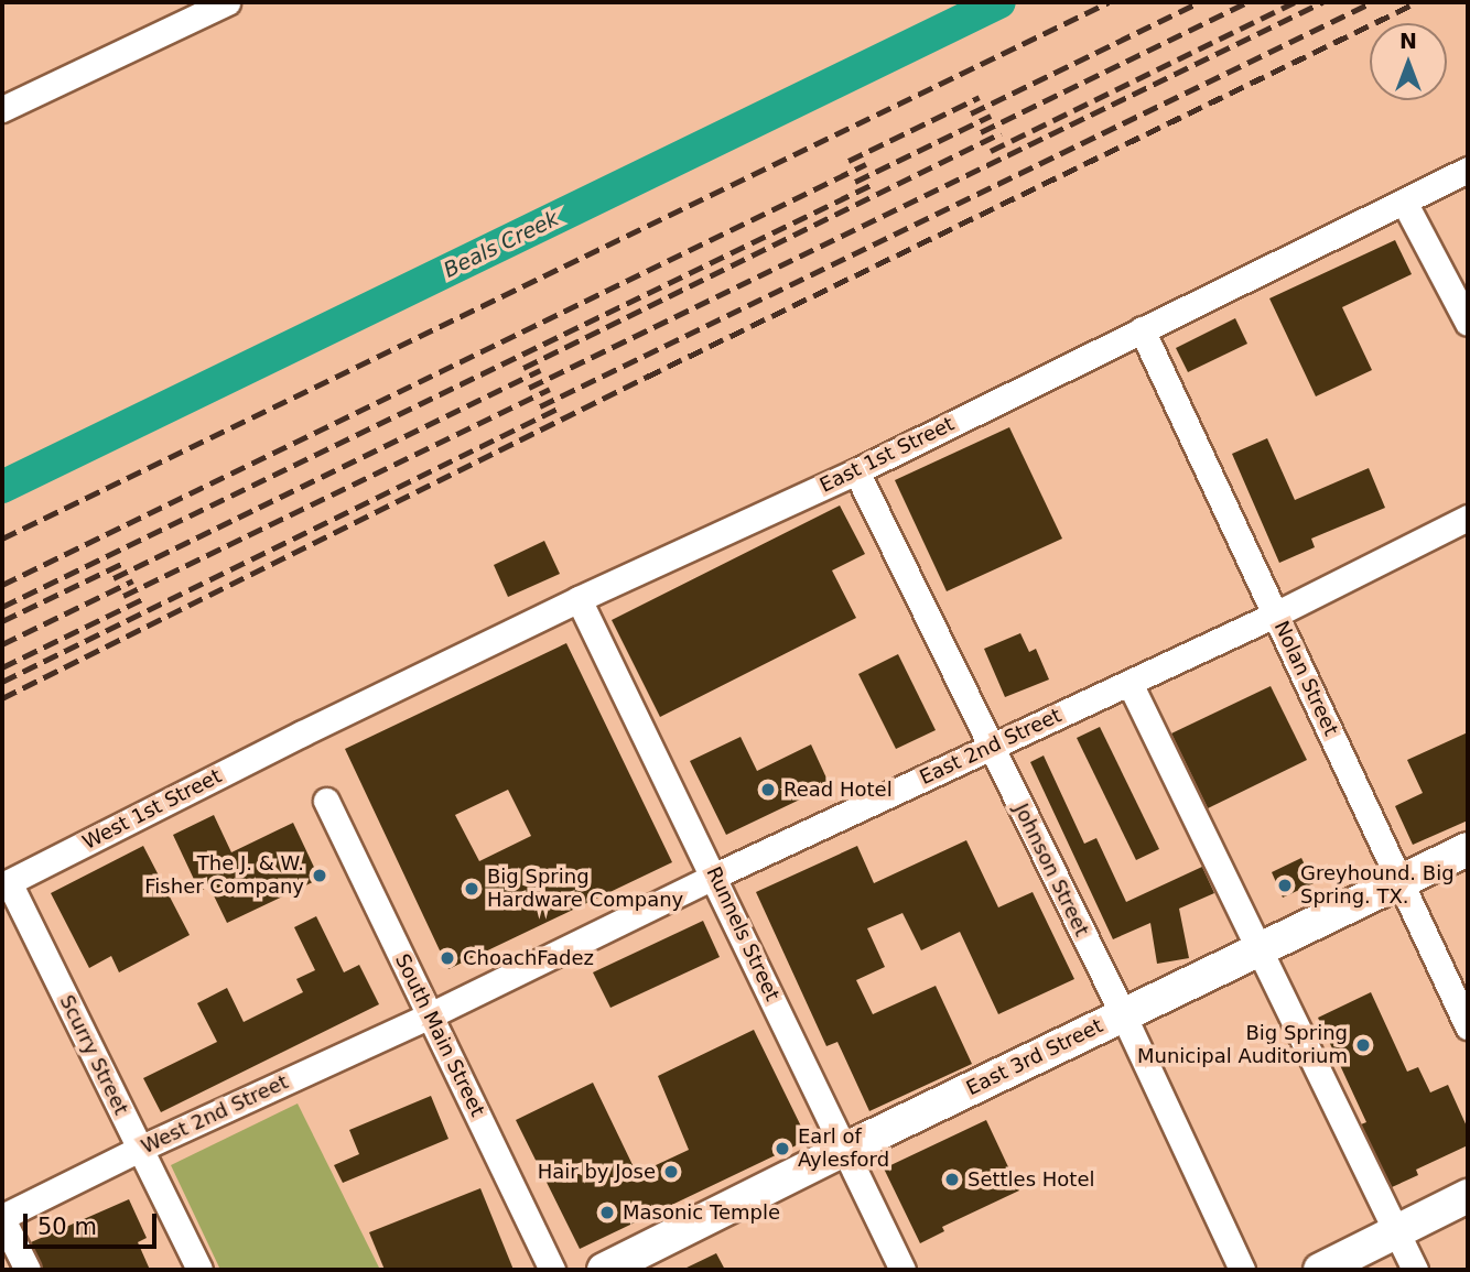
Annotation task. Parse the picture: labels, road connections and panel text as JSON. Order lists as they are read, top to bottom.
{
  "streets": {
    "main road": ["East 3rd Street"],
    "street": [
      "East 1st Street",
      "Nolan Street",
      "East 2nd Street",
      "West 1st Street",
      "Johnson Street",
      "Runnels Street",
      "South Main Street",
      "Scurry Street",
      "West 2nd Street"
    ]
  },
  "crossings": [
    ["East 1st Street", "Nolan Street"],
    ["East 1st Street", "West 1st Street"],
    ["East 1st Street", "Johnson Street"],
    ["East 1st Street", "Runnels Street"],
    ["Nolan Street", "East 2nd Street"],
    ["Nolan Street", "East 3rd Street"],
    ["East 2nd Street", "Johnson Street"],
    ["East 2nd Street", "Runnels Street"],
    ["East 2nd Street", "South Main Street"],
    ["East 2nd Street", "West 2nd Street"],
    ["West 1st Street", "Scurry Street"],
    ["Johnson Street", "East 3rd Street"],
    ["Runnels Street", "East 3rd Street"],
    ["South Main Street", "West 2nd Street"],
    ["Scurry Street", "West 2nd Street"]
  ],
  "water": ["Beals Creek"],
  "places": [
    "Read Hotel",
    "The J. & W. Fisher Company",
    "Greyhound. Big Spring. TX.",
    "Big Spring Hardware Company",
    "ChoachFadez",
    "Big Spring Municipal Auditorium",
    "Earl of Aylesford",
    "Hair by Jose",
    "Settles Hotel",
    "Masonic Temple"
  ],
  "scale_bar": "50 m",
  "north": "top"
}
